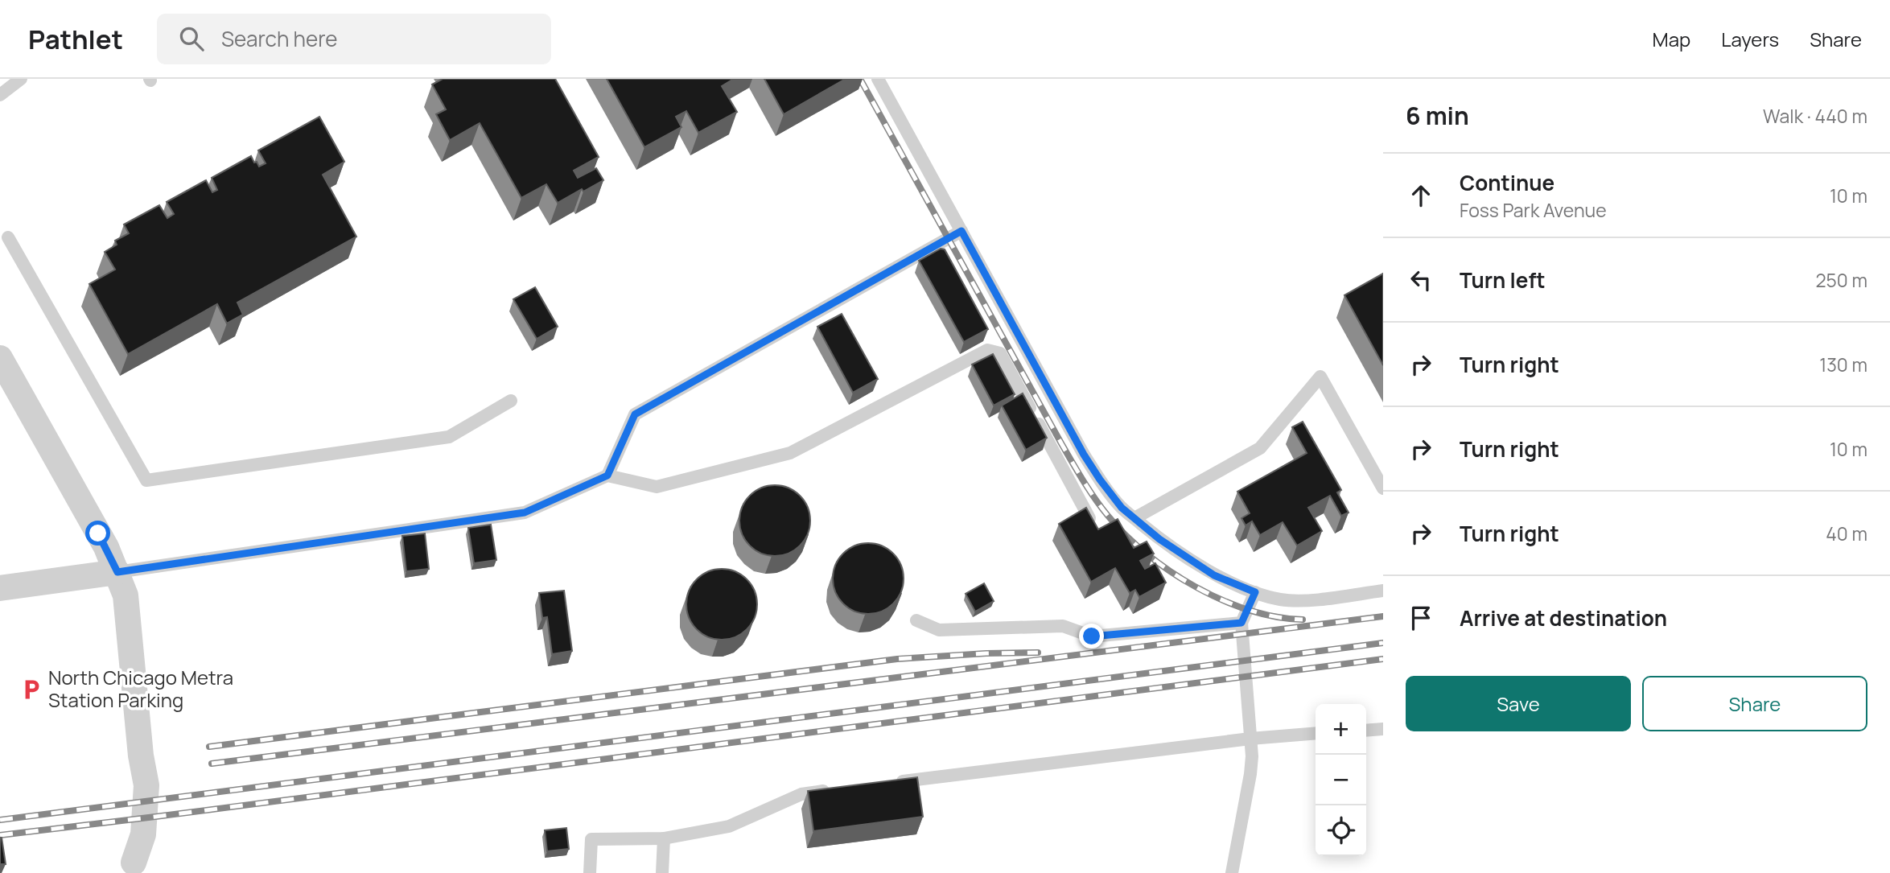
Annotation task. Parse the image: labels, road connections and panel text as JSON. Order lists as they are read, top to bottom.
{
  "places": {
    "parking": ["North Chicago Metra Station Parking"]
  },
  "page": {
    "header": "Pathlet",
    "search": "Search here",
    "nav": ["Map", "Layers", "Share"],
    "heading": ["6 min", "Walk · 440 m"],
    "list": [
      ["Continue", "Foss Park Avenue", "10 m"],
      ["Turn left", "250 m"],
      ["Turn right", "130 m"],
      ["Turn right", "10 m"],
      ["Turn right", "40 m"],
      "Arrive at destination"
    ],
    "buttons": ["Save", "Share"],
    "map_buttons": ["+", "−"]
  }
}
